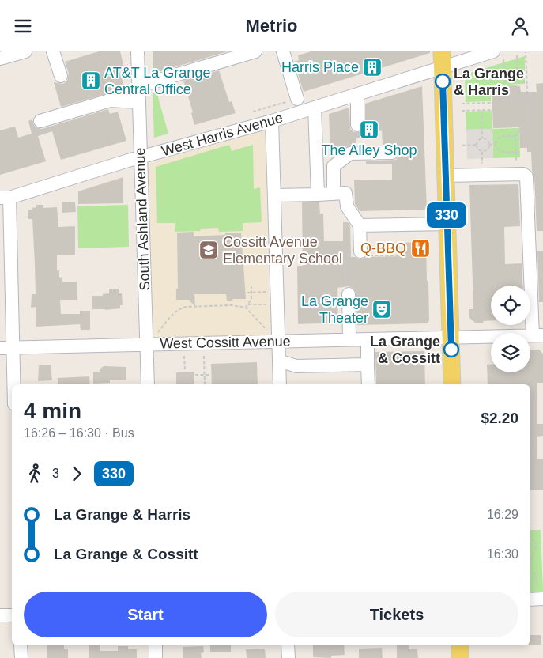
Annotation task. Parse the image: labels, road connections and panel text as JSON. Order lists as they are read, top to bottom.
{
  "streets": {
    "street": ["West Harris Avenue", "South Ashland Avenue", "West Cossitt Avenue"]
  },
  "crossings": [
    ["West Harris Avenue", "South Ashland Avenue"],
    ["South Ashland Avenue", "West Cossitt Avenue"]
  ],
  "places": {
    "building": ["Harris Place", "AT&T La Grange Central Office", "The Alley Shop"],
    "other": ["La Grange & Harris", "La Grange & Cossitt"],
    "restaurant": ["Q-BBQ"],
    "school or university": ["Cossitt Avenue Elementary School"],
    "theatre": ["La Grange Theater"]
  },
  "lines": ["bus line 330"],
  "page": {
    "header": "Metrio",
    "on_map": "330",
    "heading": ["4 min", "16:26 – 16:30 · Bus", "$2.20"],
    "legs": ["3", "330"],
    "list": [
      {
        "name": "La Grange & Harris",
        "value": "16:29"
      },
      {
        "name": "La Grange & Cossitt",
        "value": "16:30"
      }
    ],
    "buttons": ["Start", "Tickets"]
  }
}
